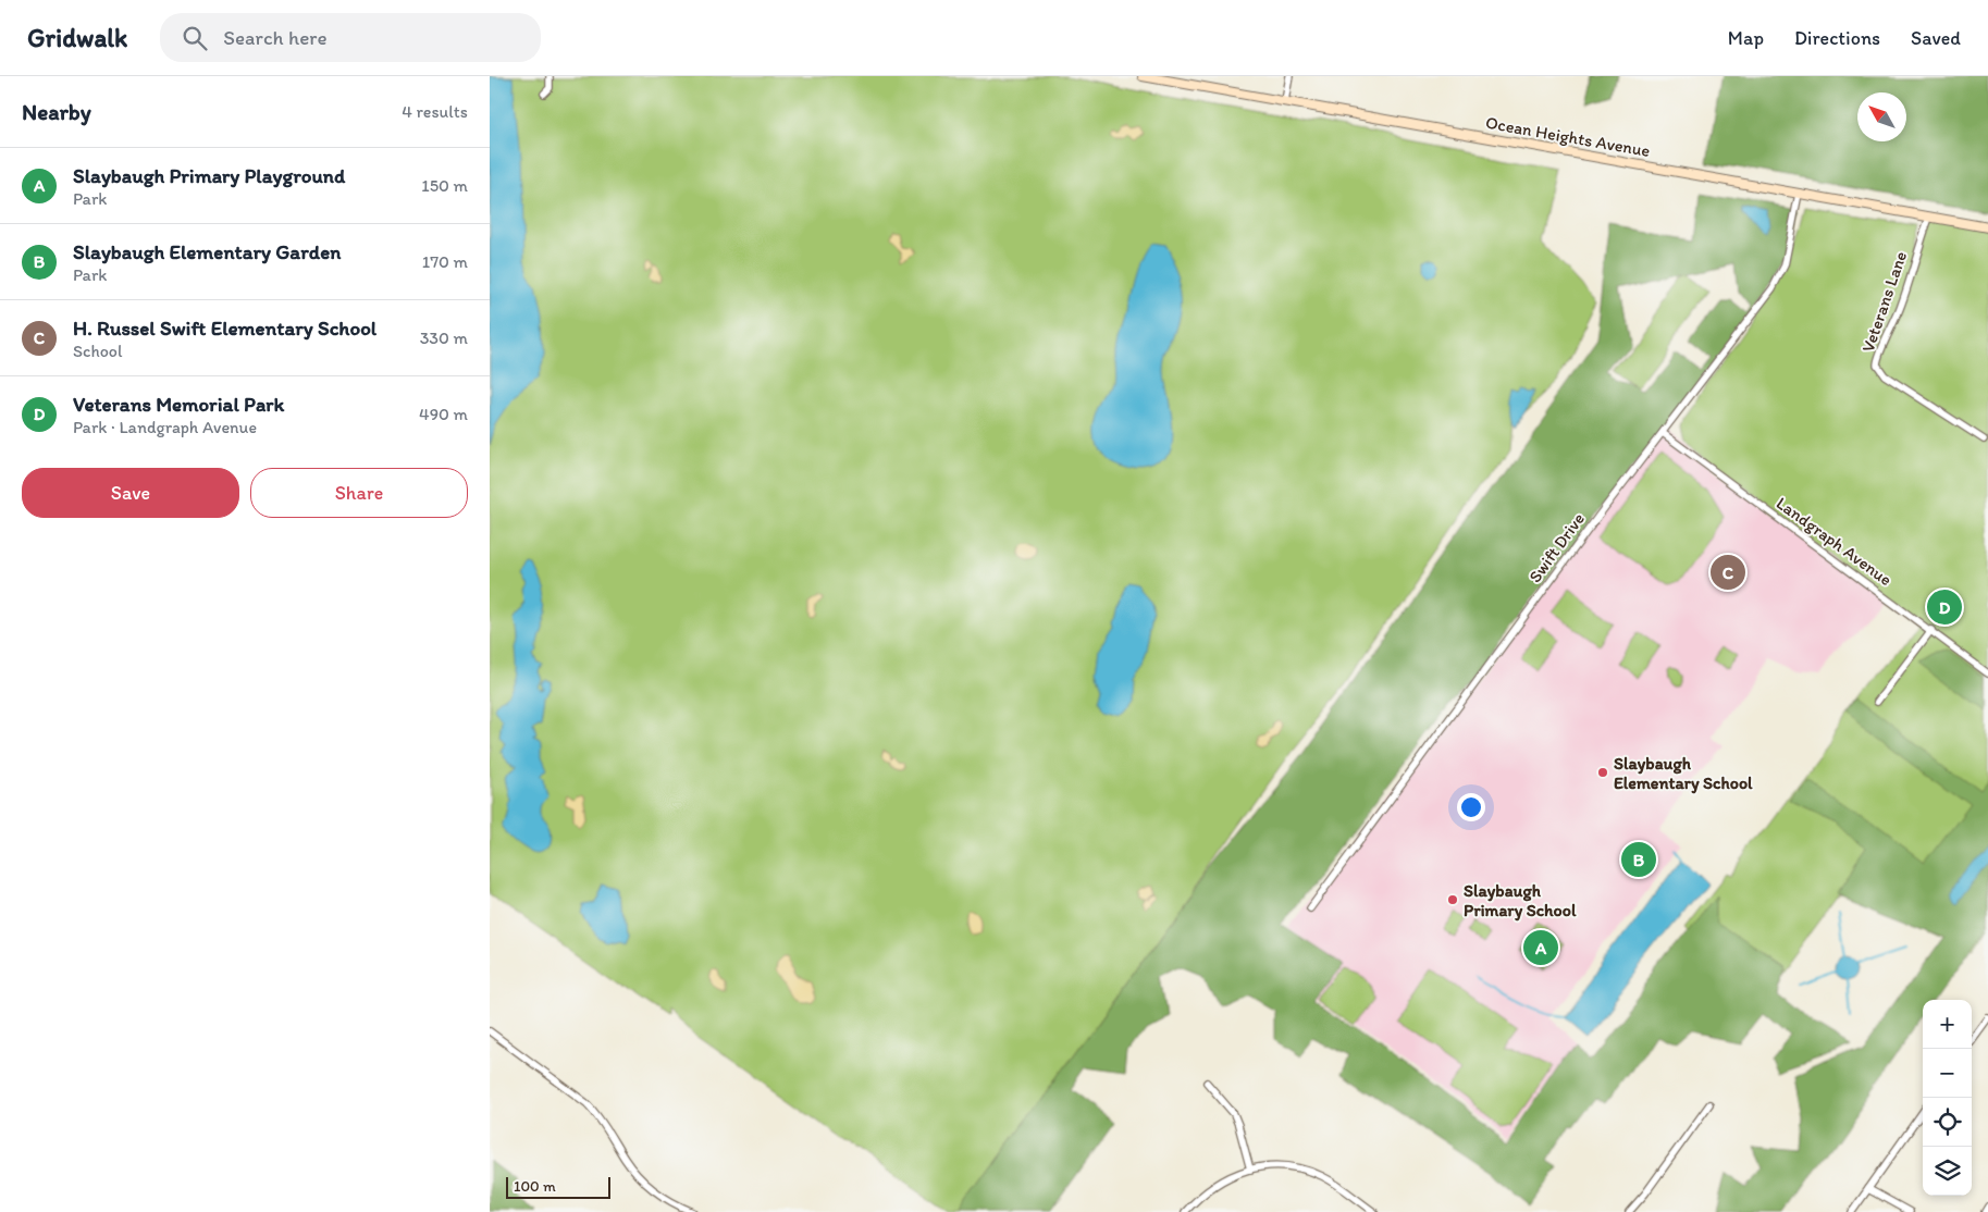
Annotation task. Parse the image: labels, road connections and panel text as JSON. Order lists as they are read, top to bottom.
{
  "streets": {
    "main road": ["Ocean Heights Avenue"],
    "street": ["Veterans Lane", "Landgraph Avenue", "Swift Drive"]
  },
  "crossings": [
    ["Ocean Heights Avenue", "Veterans Lane"],
    ["Ocean Heights Avenue", "Swift Drive"],
    ["Landgraph Avenue", "Swift Drive"]
  ],
  "places": ["Slaybaugh Elementary School", "Slaybaugh Primary School"],
  "scale_bar": "100 m",
  "north": "top left",
  "page": {
    "header": "Gridwalk",
    "search": "Search here",
    "nav": ["Map", "Directions", "Saved"],
    "heading": ["Nearby", "4 results"],
    "list": [
      {
        "mark": "A",
        "name": "Slaybaugh Primary Playground",
        "note": "Park",
        "value": "150 m"
      },
      {
        "mark": "B",
        "name": "Slaybaugh Elementary Garden",
        "note": "Park",
        "value": "170 m"
      },
      {
        "mark": "C",
        "name": "H. Russel Swift Elementary School",
        "note": "School",
        "value": "330 m"
      },
      {
        "mark": "D",
        "name": "Veterans Memorial Park",
        "note": "Park · Landgraph Avenue",
        "value": "490 m"
      }
    ],
    "buttons": ["Save", "Share"],
    "pins": [
      "C",
      "D",
      "B",
      "A"
    ],
    "map_buttons": ["+", "−"],
    "scale": "100 m"
  }
}
